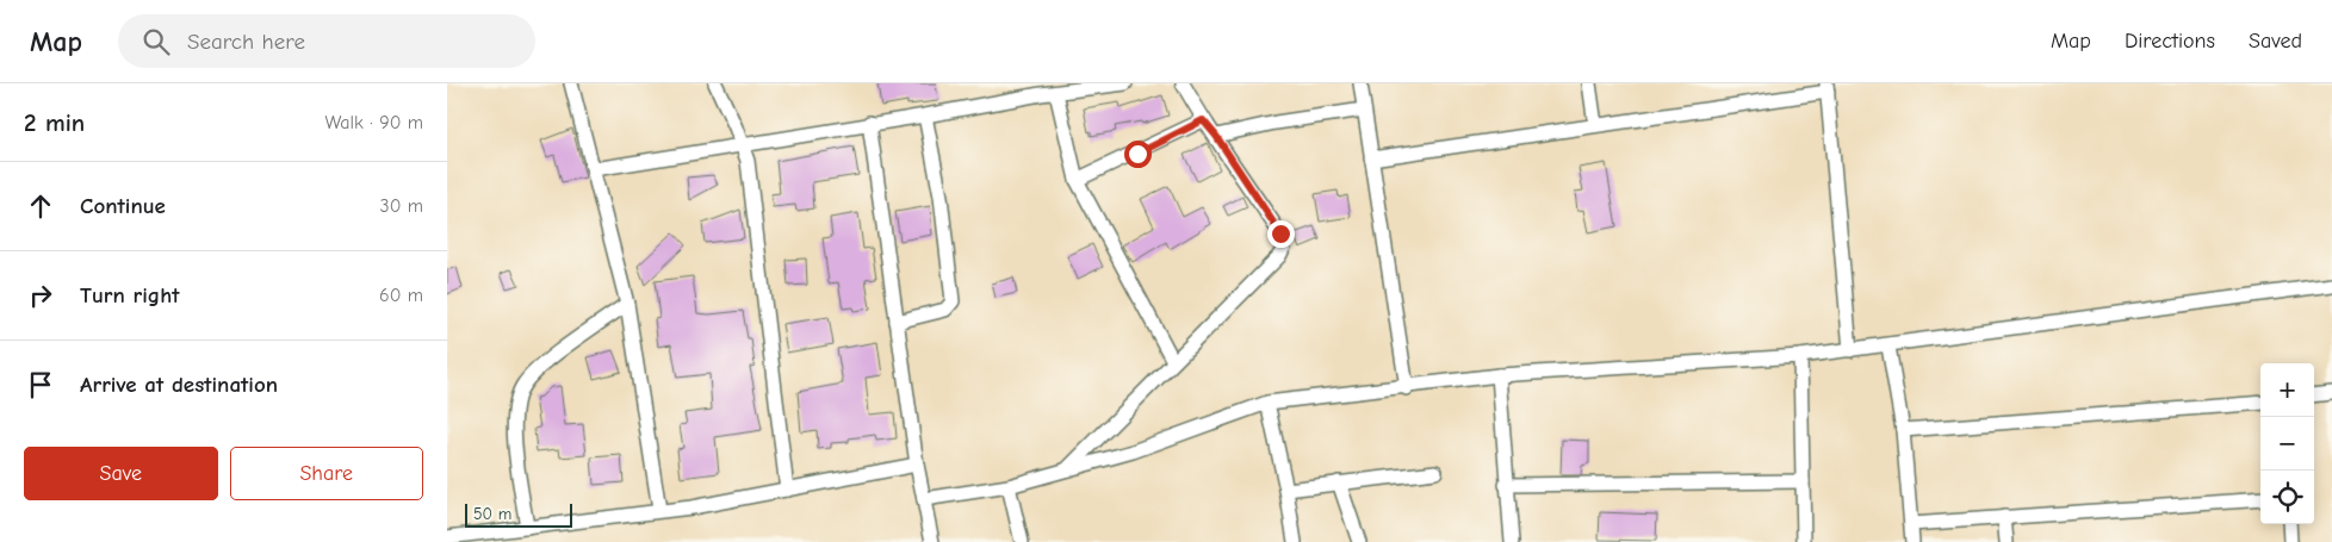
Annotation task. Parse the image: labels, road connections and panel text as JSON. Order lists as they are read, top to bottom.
{
  "scale_bar": "50 m",
  "page": {
    "header": "Map",
    "search": "Search here",
    "nav": ["Map", "Directions", "Saved"],
    "heading": ["2 min", "Walk · 90 m"],
    "list": [
      ["Continue", "30 m"],
      ["Turn right", "60 m"],
      "Arrive at destination"
    ],
    "map_buttons": ["+", "−"],
    "buttons": ["Save", "Share"],
    "scale": "50 m"
  }
}
